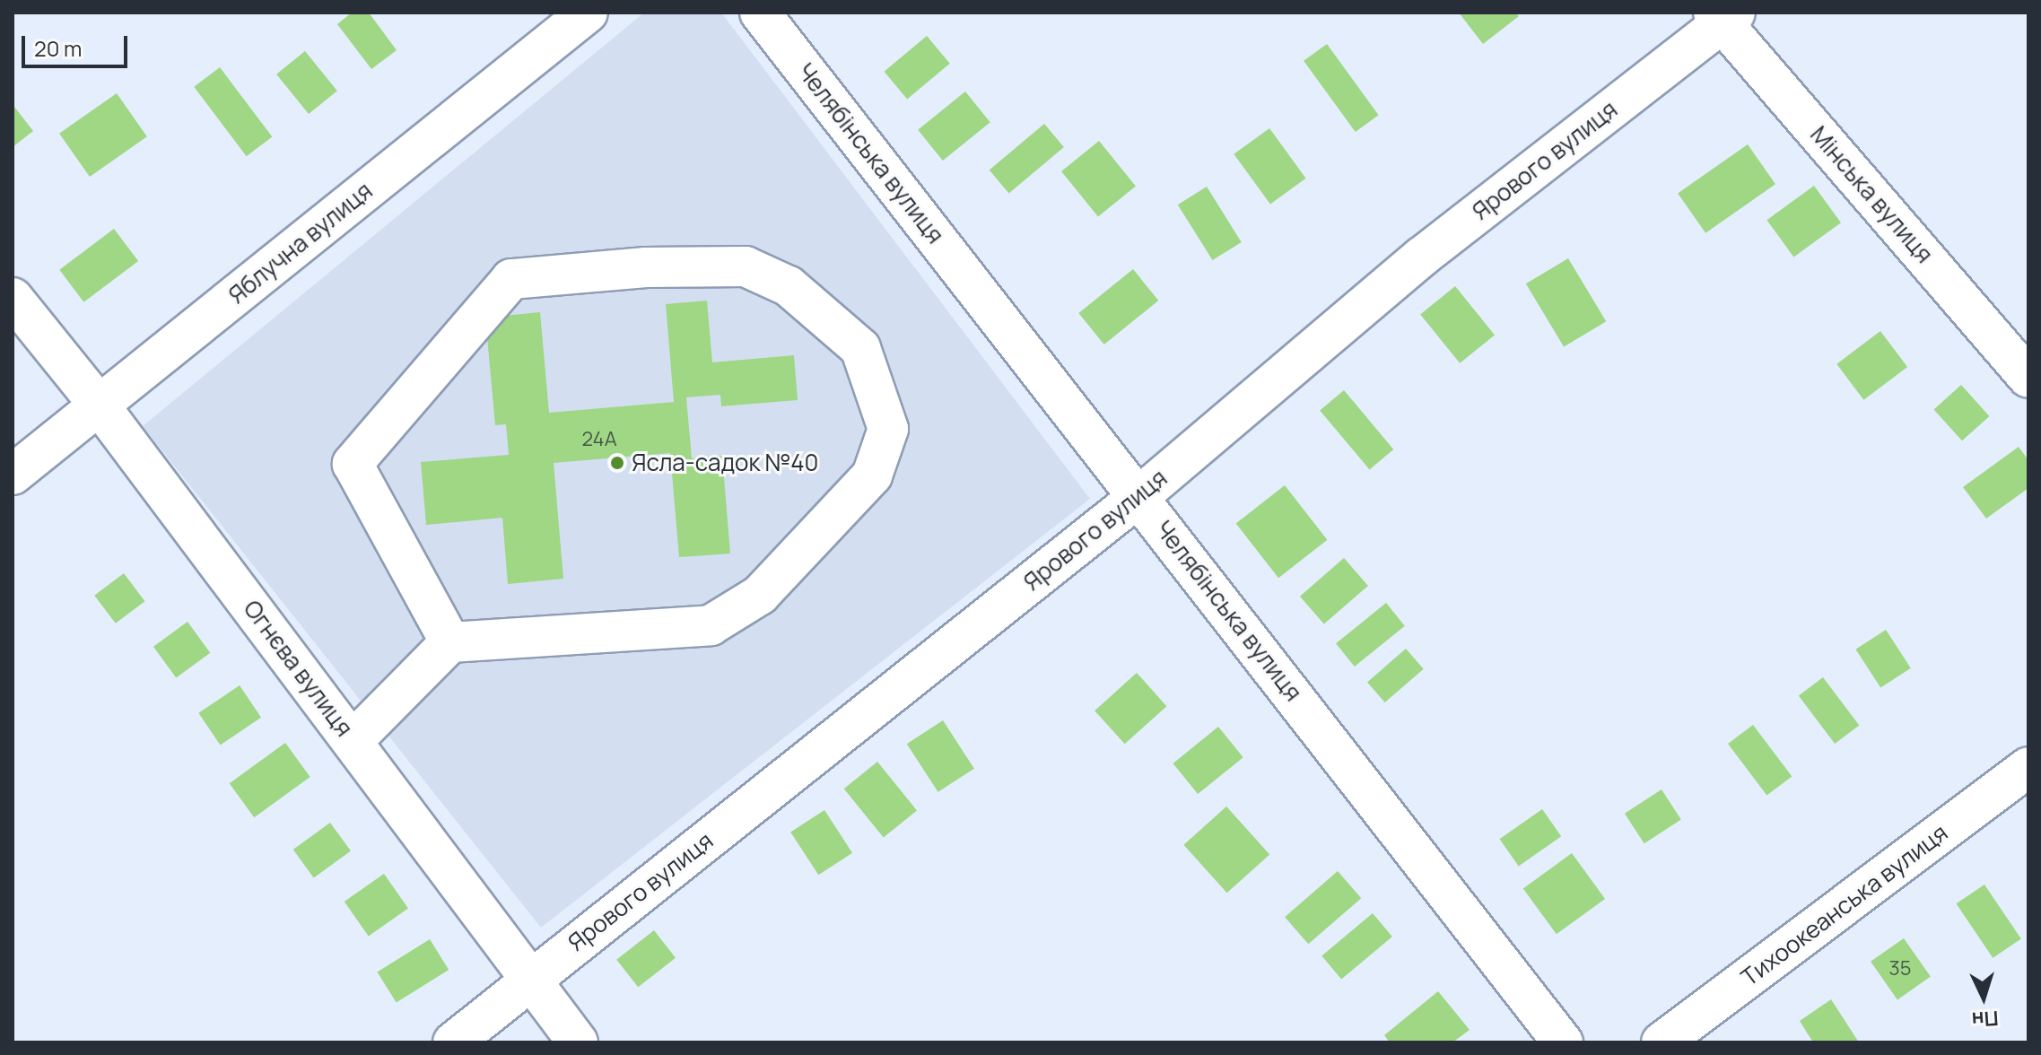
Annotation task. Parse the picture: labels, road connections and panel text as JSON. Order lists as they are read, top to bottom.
{
  "streets": {
    "street": [
      "Челябінська вулиця",
      "Ярового вулиця",
      "Мінська вулиця",
      "Яблучна вулиця",
      "Огнєва вулиця",
      "Тихоокеанська вулиця"
    ]
  },
  "crossings": [
    ["Челябінська вулиця", "Ярового вулиця"],
    ["Ярового вулиця", "Мінська вулиця"],
    ["Ярового вулиця", "Огнєва вулиця"],
    ["Яблучна вулиця", "Огнєва вулиця"]
  ],
  "places": ["Ясла-садок №40"],
  "house_numbers": ["24А", "35"],
  "scale_bar": "20 m",
  "north": "bottom"
}
